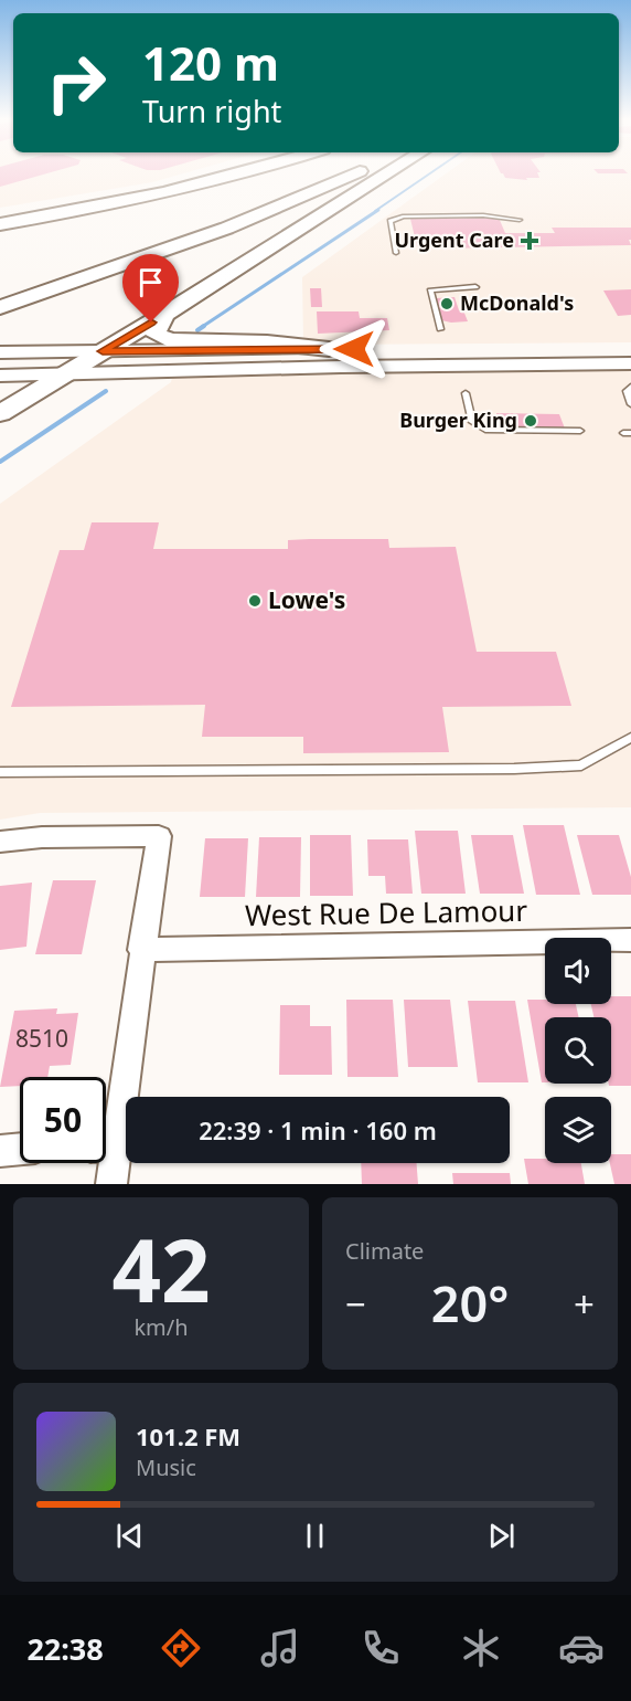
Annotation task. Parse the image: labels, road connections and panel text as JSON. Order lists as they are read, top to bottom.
{
  "streets": {
    "street": ["West Rue De Lamour"]
  },
  "places": {
    "health": ["Urgent Care"],
    "other": ["McDonald's", "Burger King", "Lowe's"]
  },
  "house_numbers": ["8510"],
  "page": {
    "turn": ["120 m", "Turn right"],
    "limit": "50",
    "trip": "22:39 · 1 min · 160 m",
    "tile": [
      ["42", "km/h"],
      "Climate"
    ],
    "heat": ["−", "20°", "+"],
    "song": ["101.2 FM", "Music"],
    "tabs": "22:38"
  }
}
